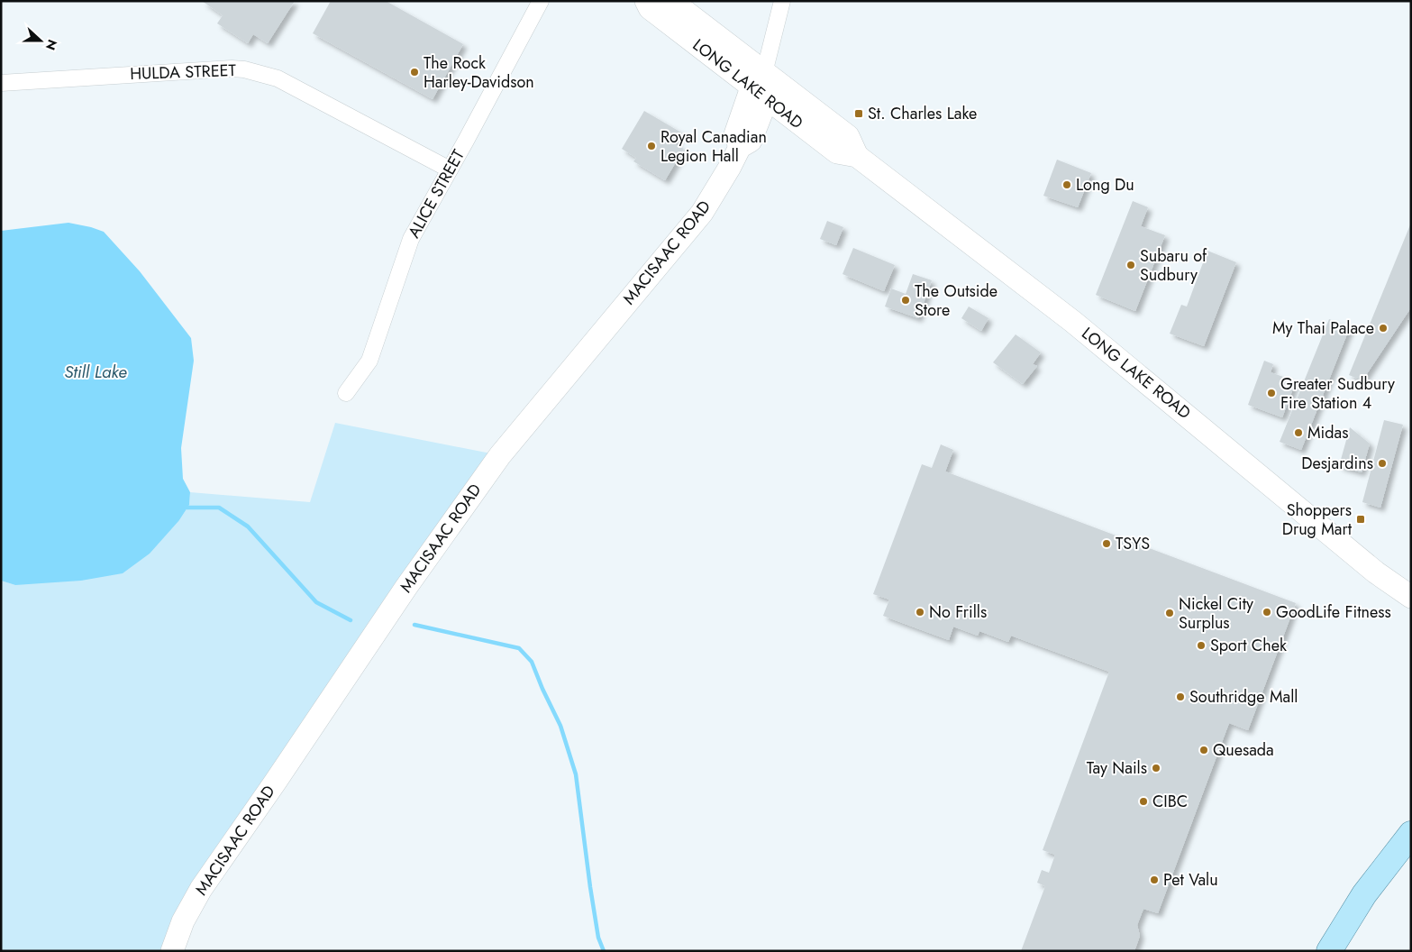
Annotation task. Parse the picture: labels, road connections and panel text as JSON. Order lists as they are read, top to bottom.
{
  "streets": {
    "main road": ["LONG LAKE ROAD", "MACISAAC ROAD"],
    "street": ["HULDA STREET", "ALICE STREET"]
  },
  "crossings": [
    ["HULDA STREET", "ALICE STREET"],
    ["LONG LAKE ROAD", "MACISAAC ROAD"]
  ],
  "water": ["Still Lake"],
  "places": {
    "other": [
      "The Rock Harley-Davidson",
      "Royal Canadian Legion Hall",
      "Long Du",
      "Subaru of Sudbury",
      "The Outside Store",
      "My Thai Palace",
      "Greater Sudbury Fire Station 4",
      "Midas",
      "Desjardins",
      "TSYS",
      "No Frills",
      "GoodLife Fitness",
      "Nickel City Surplus",
      "Sport Chek",
      "Southridge Mall",
      "Quesada",
      "Tay Nails",
      "CIBC",
      "Pet Valu"
    ],
    "transit": ["St. Charles Lake", "Shoppers Drug Mart"]
  },
  "north": "right"
}
